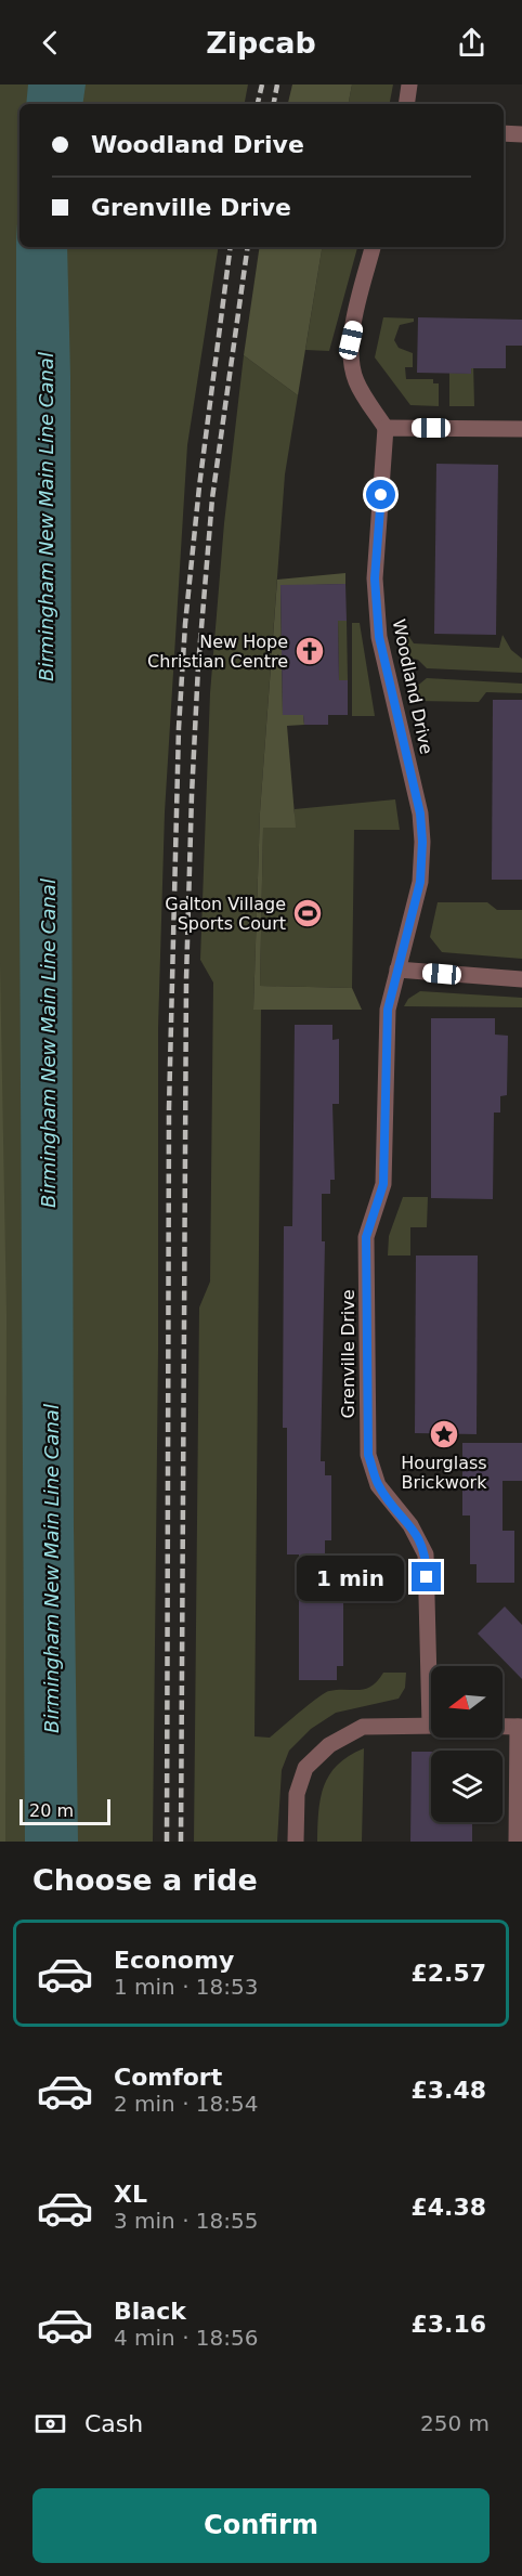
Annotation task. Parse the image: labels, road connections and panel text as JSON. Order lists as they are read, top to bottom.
{
  "streets": {
    "street": ["Woodland Drive", "Grenville Drive"]
  },
  "crossings": [
    ["Woodland Drive", "Grenville Drive"]
  ],
  "water": ["Birmingham New Main Line Canal"],
  "places": {
    "church": ["New Hope Christian Centre"],
    "sports": ["Galton Village Sports Court"],
    "place": ["Hourglass Brickwork"]
  },
  "scale_bar": "20 m",
  "north": "left",
  "page": {
    "header": "Zipcab",
    "banner": ["Woodland Drive", "Grenville Drive"],
    "bubble": "1 min",
    "scale": "20 m",
    "heading": "Choose a ride",
    "list": [
      {
        "name": "Economy",
        "note": "1 min · 18:53",
        "value": "£2.57"
      },
      {
        "name": "Comfort",
        "note": "2 min · 18:54",
        "value": "£3.48"
      },
      {
        "name": "XL",
        "note": "3 min · 18:55",
        "value": "£4.38"
      },
      {
        "name": "Black",
        "note": "4 min · 18:56",
        "value": "£3.16"
      }
    ],
    "pay": ["Cash", "250 m"],
    "buttons": "Confirm"
  }
}
